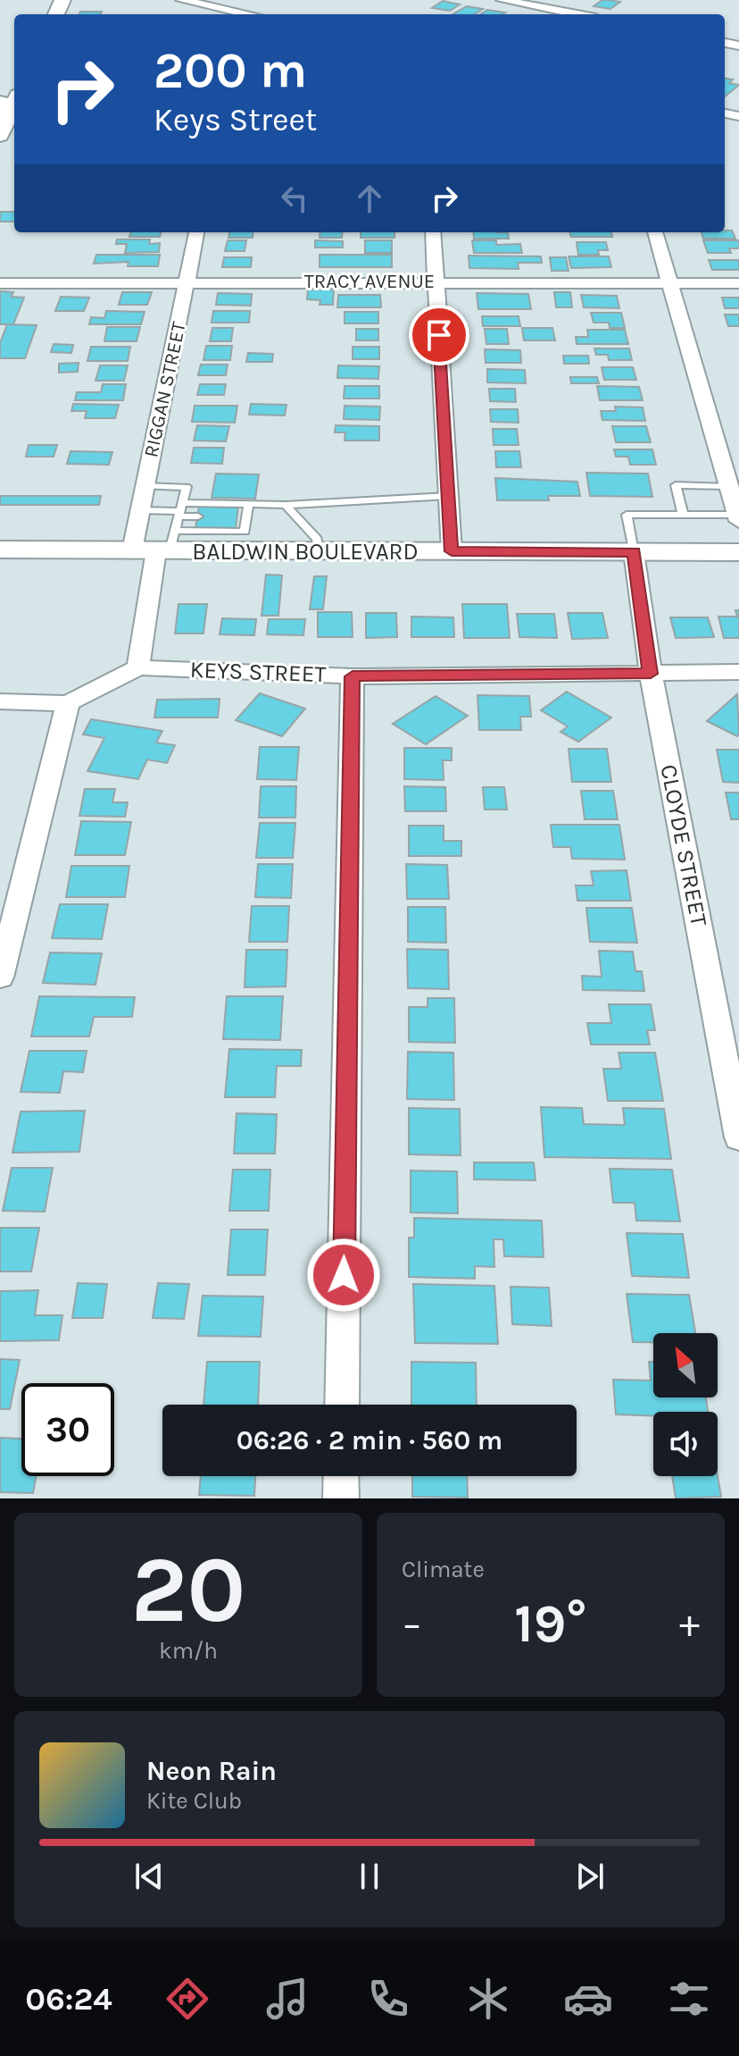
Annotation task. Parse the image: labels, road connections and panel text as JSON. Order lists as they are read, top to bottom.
{
  "streets": {
    "main road": ["BALDWIN BOULEVARD"],
    "street": [
      "TRACY AVENUE",
      "RIGGAN STREET",
      "KEYS STREET",
      "CLOYDE STREET"
    ]
  },
  "crossings": [
    ["TRACY AVENUE", "RIGGAN STREET"],
    ["RIGGAN STREET", "BALDWIN BOULEVARD"],
    ["RIGGAN STREET", "KEYS STREET"],
    ["BALDWIN BOULEVARD", "CLOYDE STREET"],
    ["KEYS STREET", "CLOYDE STREET"]
  ],
  "north": "top left",
  "page": {
    "turn": ["200 m", "Keys Street"],
    "limit": "30",
    "trip": "06:26 · 2 min · 560 m",
    "tile": [
      ["20", "km/h"],
      "Climate"
    ],
    "heat": ["−", "19°", "+"],
    "song": ["Neon Rain", "Kite Club"],
    "tabs": "06:24"
  }
}
